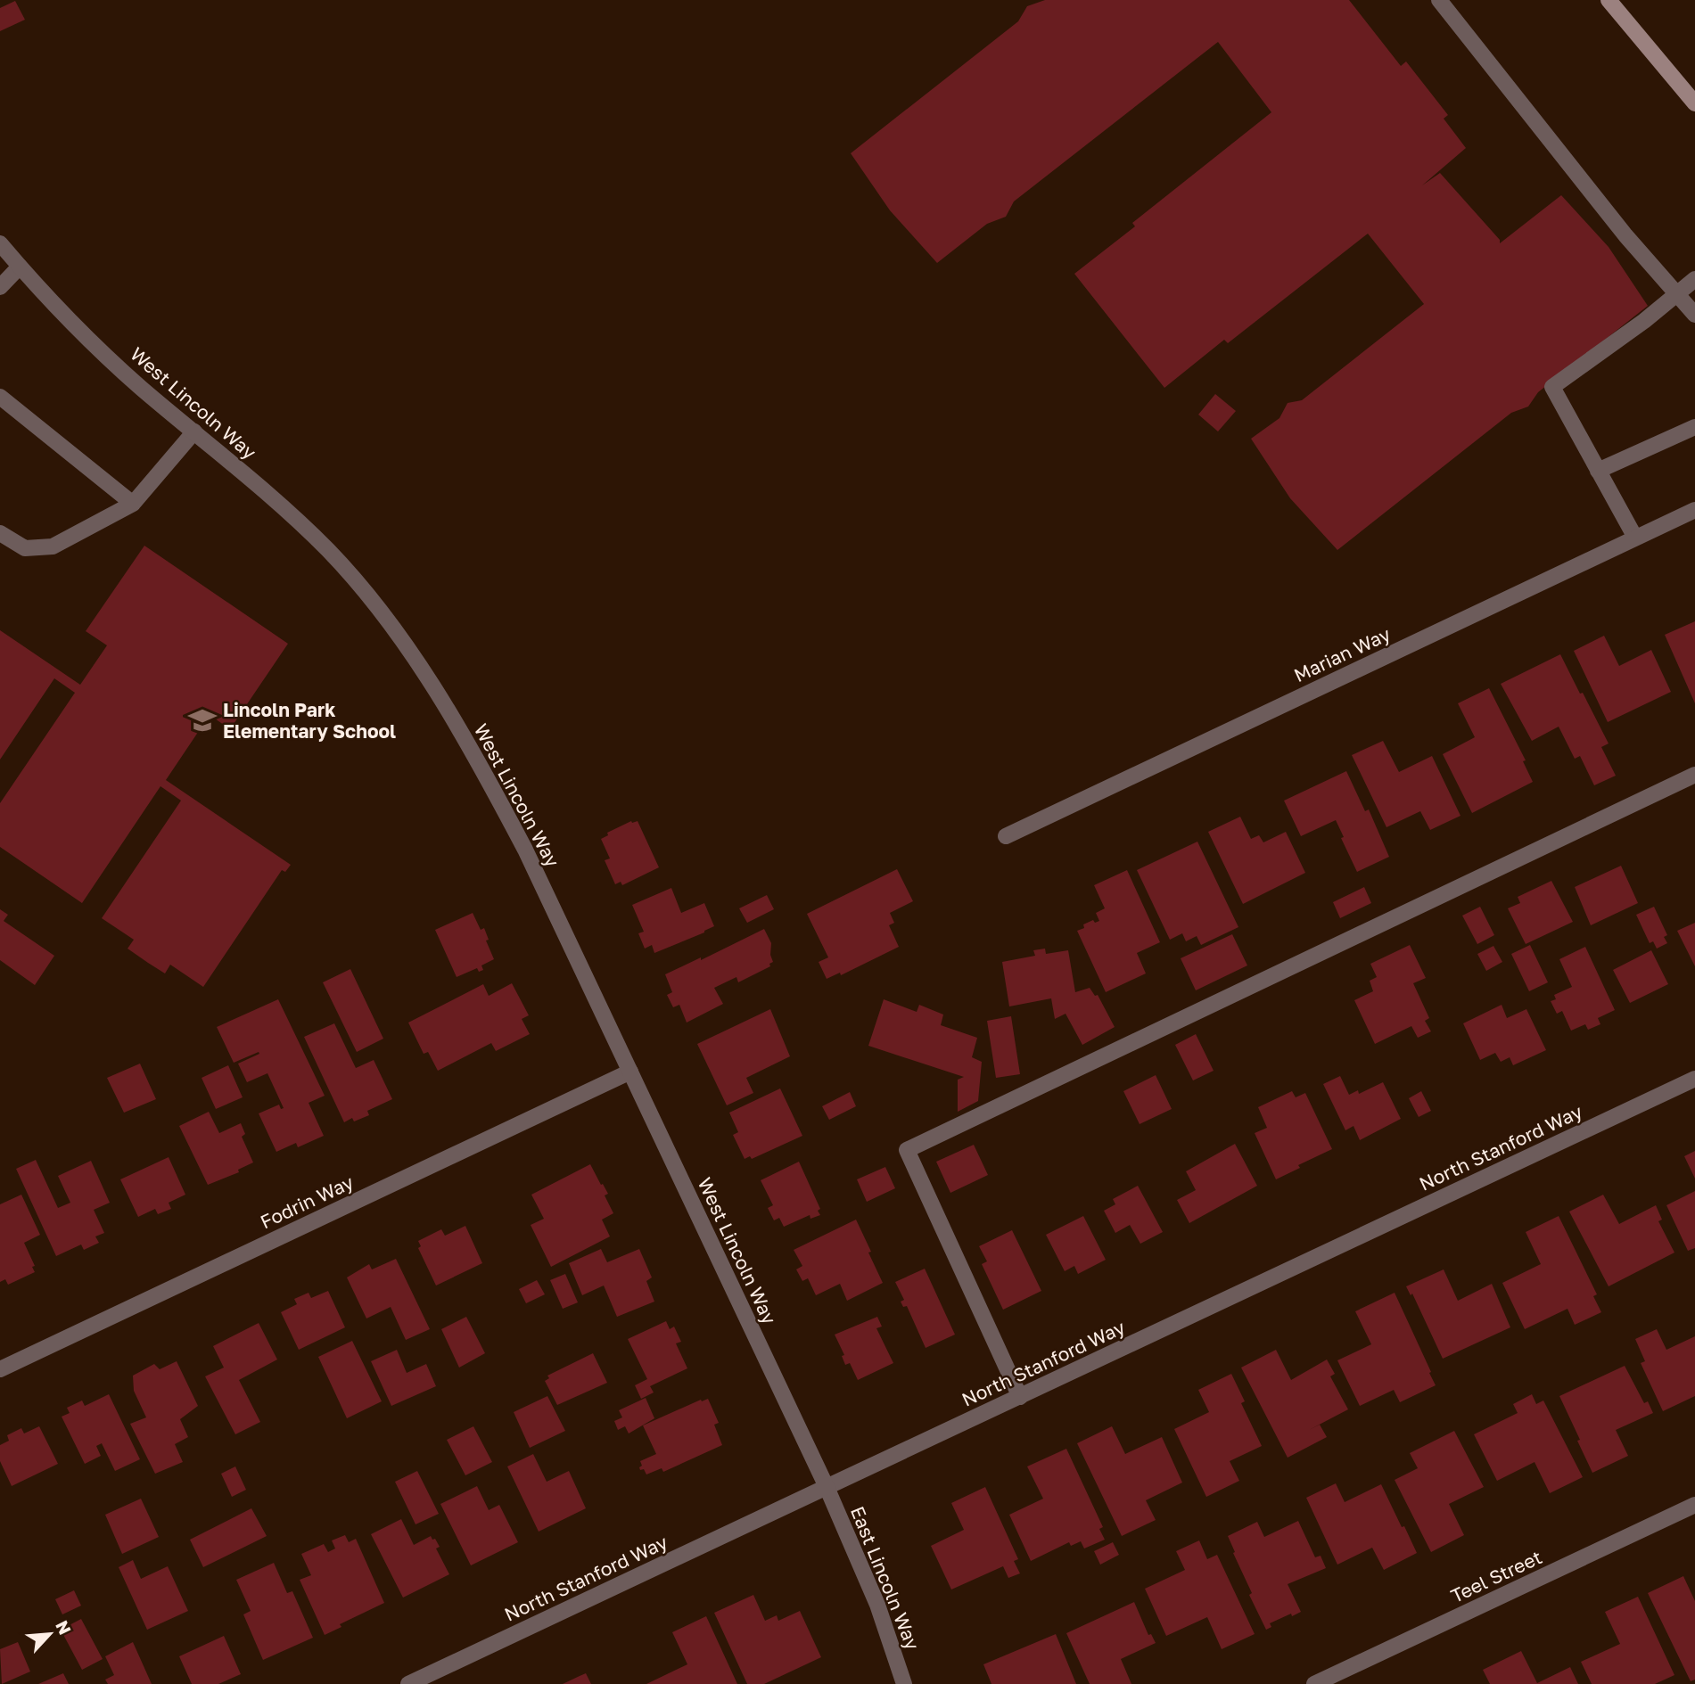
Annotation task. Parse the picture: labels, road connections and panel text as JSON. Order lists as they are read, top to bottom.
{
  "streets": {
    "street": [
      "West Lincoln Way",
      "Marian Way",
      "North Stanford Way",
      "Fodrin Way",
      "Teel Street",
      "East Lincoln Way"
    ]
  },
  "crossings": [
    ["West Lincoln Way", "North Stanford Way"],
    ["West Lincoln Way", "Fodrin Way"],
    ["West Lincoln Way", "East Lincoln Way"],
    ["North Stanford Way", "East Lincoln Way"]
  ],
  "places": {
    "school or university": ["Lincoln Park Elementary School"]
  },
  "north": "top right"
}
